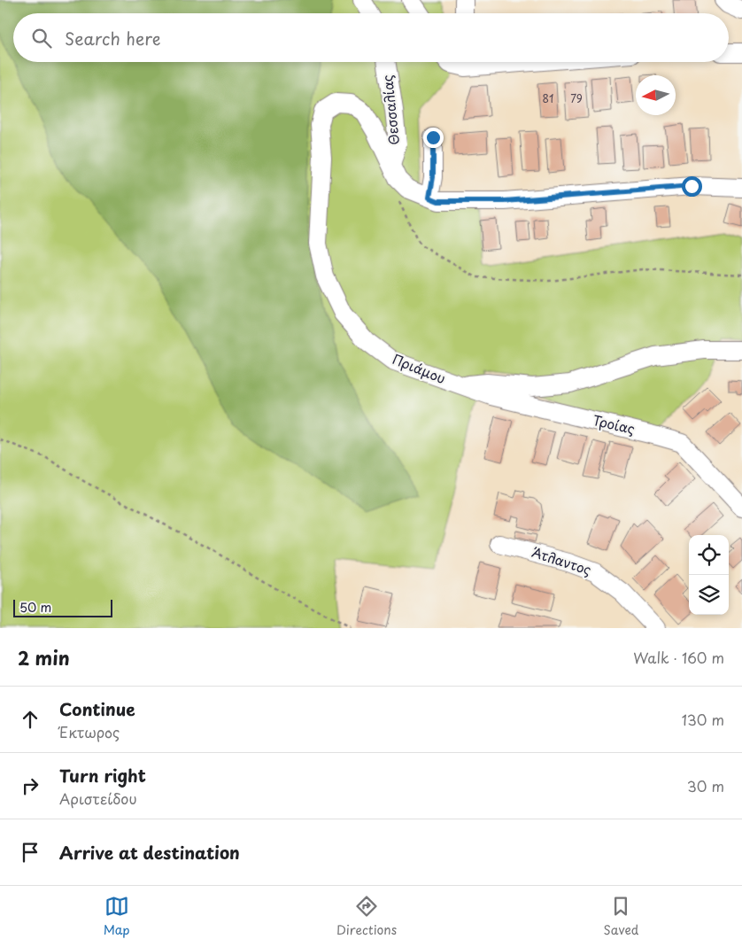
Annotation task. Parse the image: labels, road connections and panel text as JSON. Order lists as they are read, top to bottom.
{
  "streets": {
    "street": [
      "Θεσσαλίας",
      "Πριάμου",
      "Τροίας",
      "Άτλαντος"
    ]
  },
  "crossings": [
    ["Θεσσαλίας", "Πριάμου"],
    ["Πριάμου", "Τροίας"]
  ],
  "house_numbers": ["81", "79"],
  "scale_bar": "50 m",
  "north": "left",
  "page": {
    "search": "Search here",
    "scale": "50 m",
    "heading": ["2 min", "Walk · 160 m"],
    "list": [
      ["Continue", "Έκτωρος", "130 m"],
      ["Turn right", "Αριστείδου", "30 m"],
      "Arrive at destination"
    ],
    "nav": ["Map", "Directions", "Saved"]
  }
}
